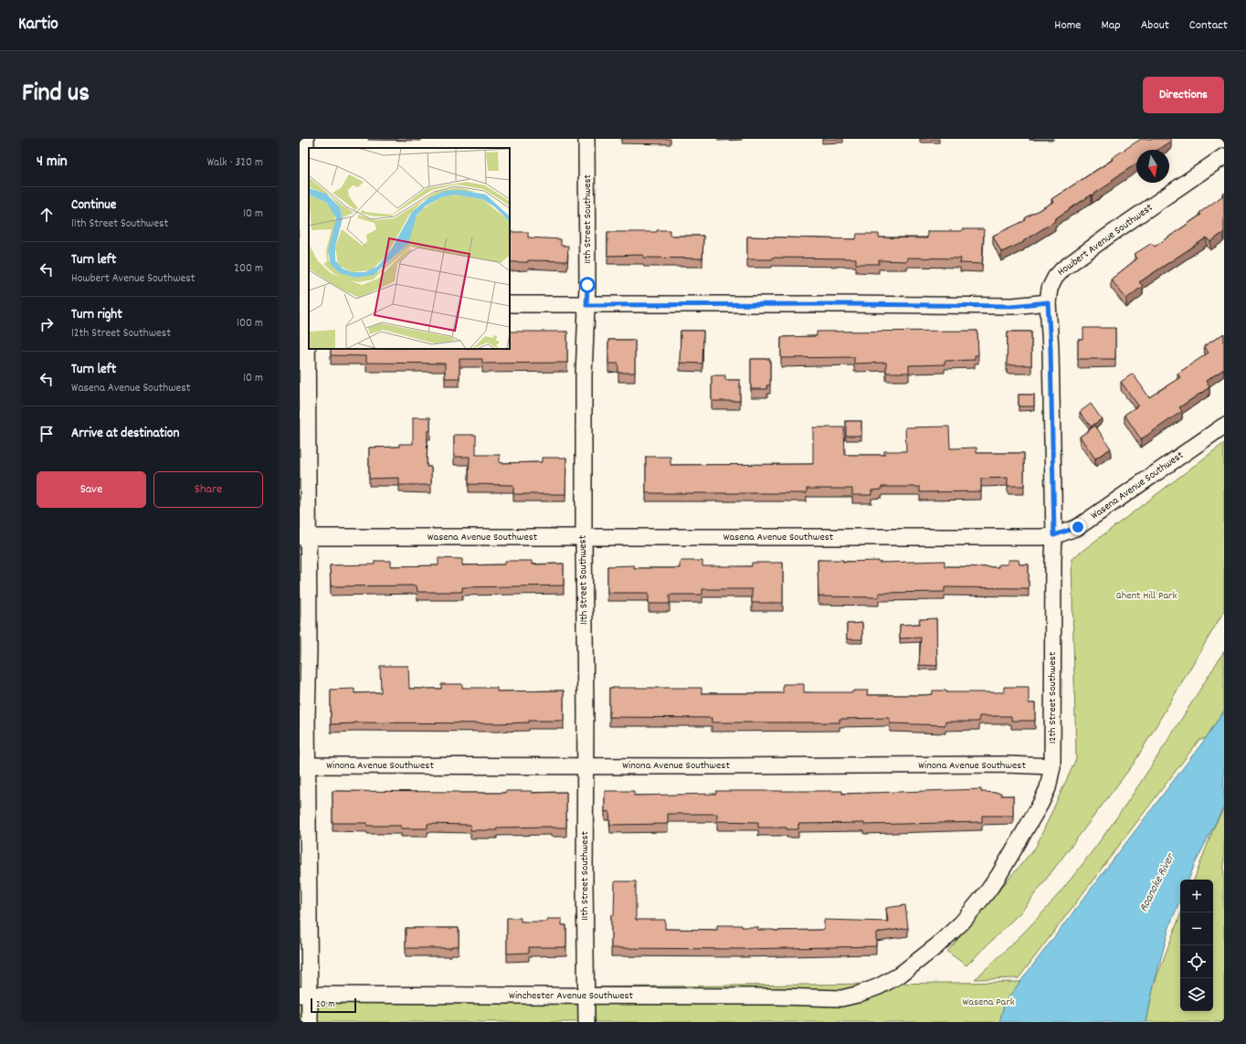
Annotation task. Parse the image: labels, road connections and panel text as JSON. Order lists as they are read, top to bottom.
{
  "streets": {
    "street": [
      "11th Street Southwest",
      "Howbert Avenue Southwest",
      "Wasena Avenue Southwest",
      "12th Street Southwest",
      "Winona Avenue Southwest",
      "Winchester Avenue Southwest"
    ]
  },
  "crossings": [
    ["11th Street Southwest", "Wasena Avenue Southwest"],
    ["11th Street Southwest", "Winona Avenue Southwest"],
    ["11th Street Southwest", "Winchester Avenue Southwest"],
    ["Howbert Avenue Southwest", "12th Street Southwest"],
    ["Wasena Avenue Southwest", "12th Street Southwest"],
    ["12th Street Southwest", "Winona Avenue Southwest"],
    ["12th Street Southwest", "Winchester Avenue Southwest"]
  ],
  "water": ["Roanoke River"],
  "parks": ["Ghent Hill Park", "Wasena Park"],
  "scale_bar": "20 m",
  "north": "bottom",
  "page": {
    "header": "Kartio",
    "nav": [
      "Home",
      "Map",
      "About",
      "Contact"
    ],
    "title": "Find us",
    "buttons": [
      "Directions",
      ["Save", "Share"]
    ],
    "heading": ["4 min", "Walk · 320 m"],
    "list": [
      ["Continue", "11th Street Southwest", "10 m"],
      ["Turn left", "Howbert Avenue Southwest", "200 m"],
      ["Turn right", "12th Street Southwest", "100 m"],
      ["Turn left", "Wasena Avenue Southwest", "10 m"],
      "Arrive at destination"
    ],
    "map_buttons": ["+", "−"],
    "scale": "20 m"
  }
}
